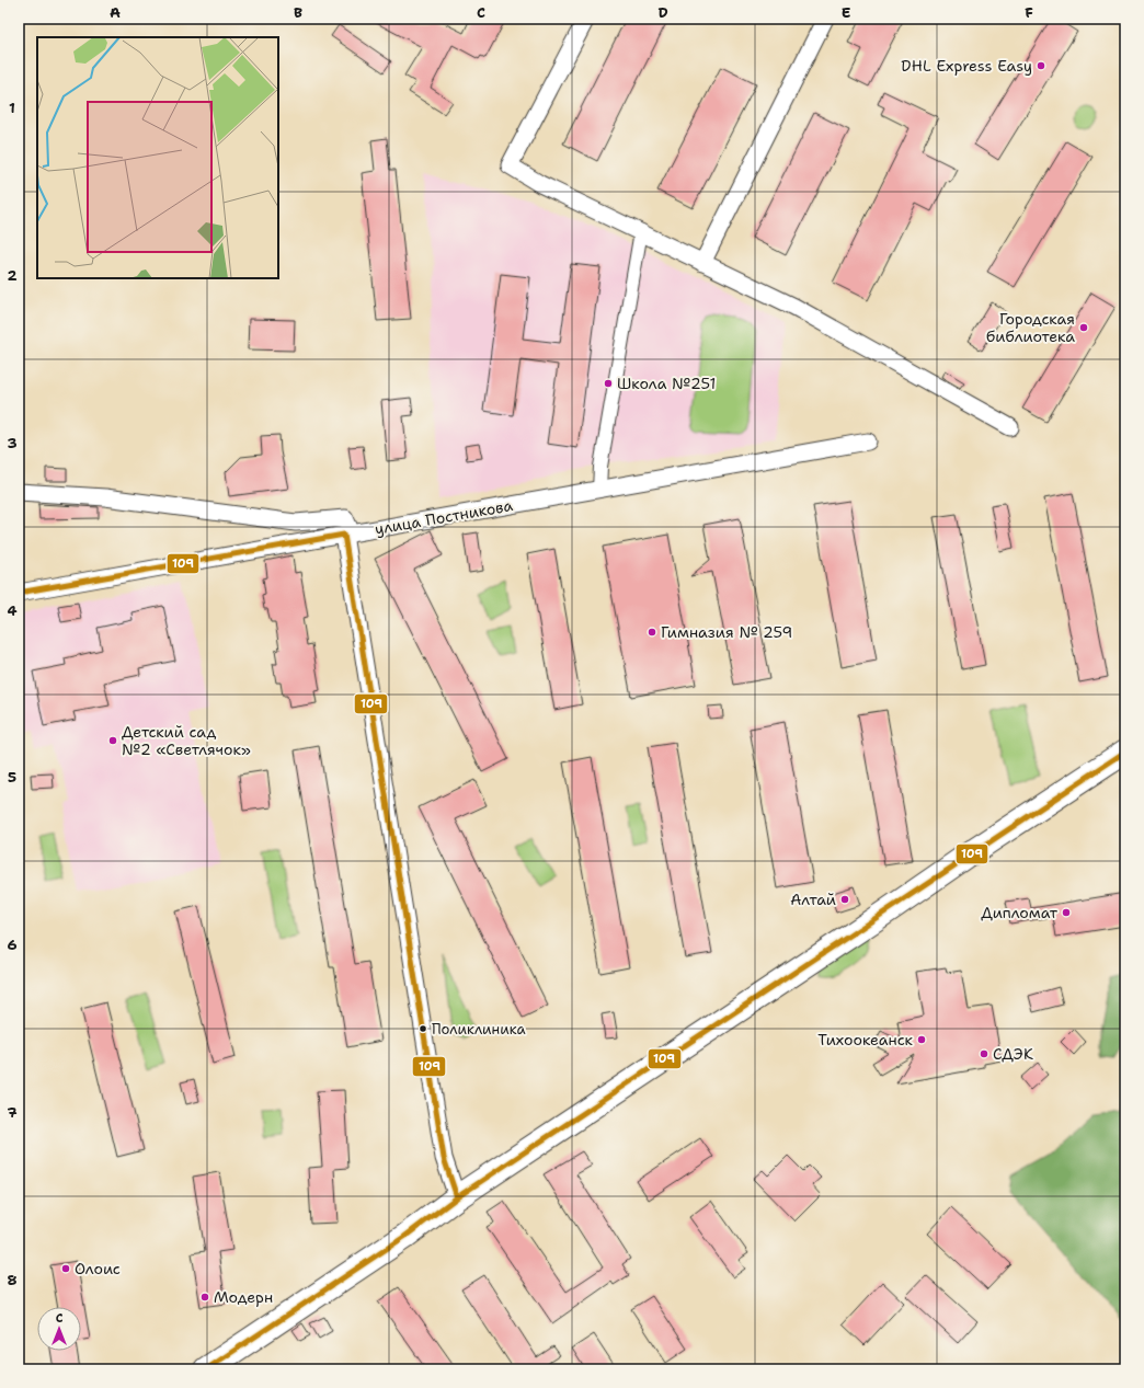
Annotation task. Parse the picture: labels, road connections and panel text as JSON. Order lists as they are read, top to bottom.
{
  "streets": {
    "street": ["улица Постникова"]
  },
  "places": [
    "DHL Express Easy",
    "Городская библиотека",
    "Школа №251",
    "Гимназия № 259",
    "Детский сад №2 «Светлячок»",
    "Алтай",
    "Дипломат",
    "Поликлиника",
    "Тихоокеанск",
    "СДЭК",
    "Олоис",
    "Модерн"
  ],
  "lines": ["transit line 109"],
  "north": "top",
  "grid": {
    "columns": [
      "A",
      "B",
      "C",
      "D",
      "E",
      "F"
    ],
    "rows": [
      "1",
      "2",
      "3",
      "4",
      "5",
      "6",
      "7",
      "8"
    ]
  }
}
